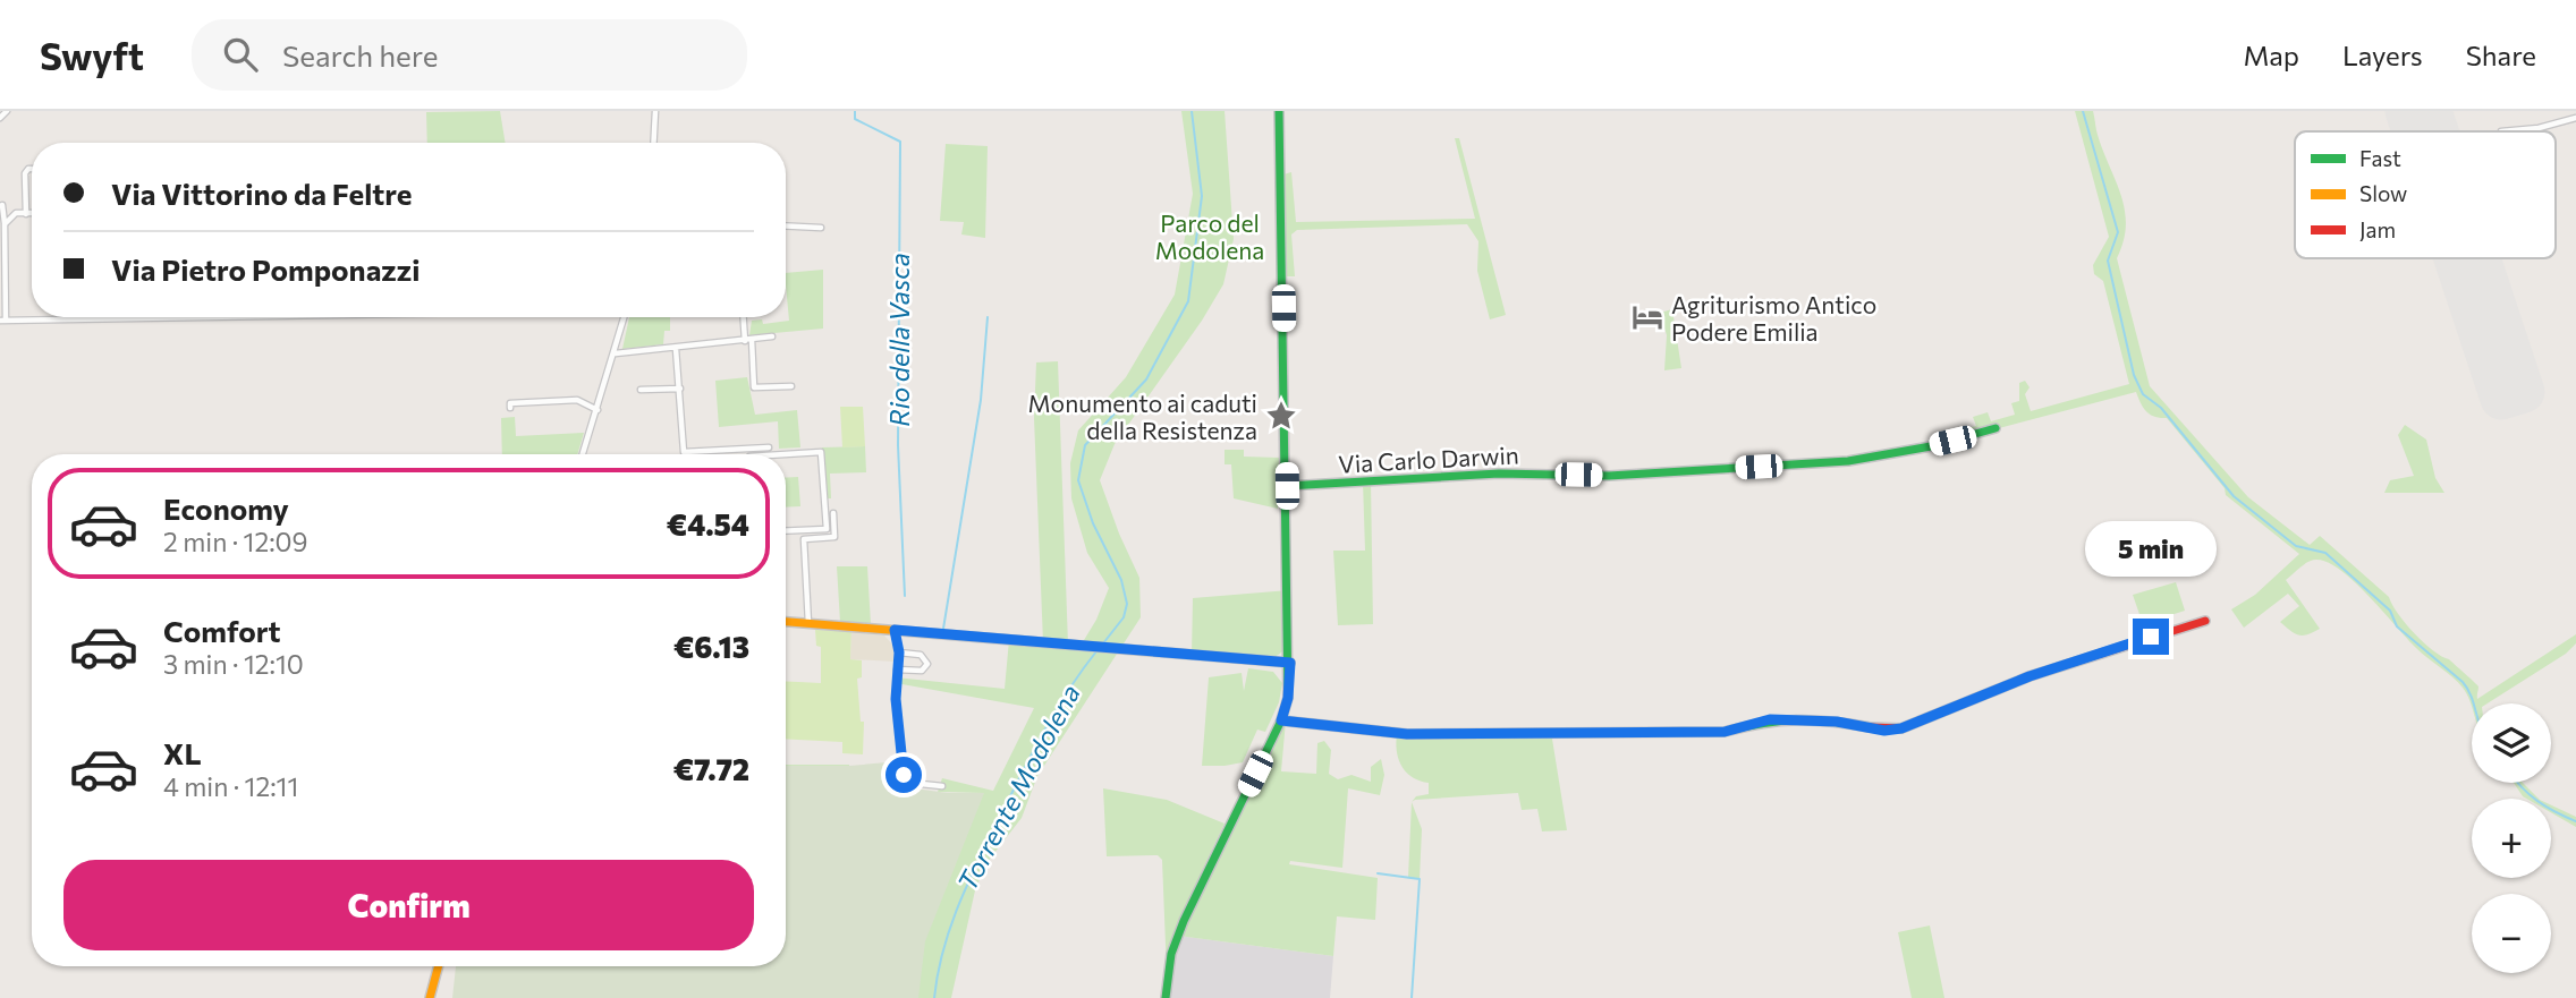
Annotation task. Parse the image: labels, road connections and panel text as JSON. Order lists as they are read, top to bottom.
{
  "streets": {
    "street": ["Via Carlo Darwin"]
  },
  "water": ["Rio della Vasca", "Torrente Modolena"],
  "parks": ["Parco del Modolena"],
  "places": {
    "hotel": ["Agriturismo Antico Podere Emilia"],
    "place": ["Monumento ai caduti della Resistenza"]
  },
  "legend": ["Fast", "Slow", "Jam"],
  "page": {
    "header": "Swyft",
    "search": "Search here",
    "nav": ["Map", "Layers", "Share"],
    "banner": ["Via Vittorino da Feltre", "Via Pietro Pomponazzi"],
    "list": [
      {
        "name": "Economy",
        "note": "2 min · 12:09",
        "value": "€4.54"
      },
      {
        "name": "Comfort",
        "note": "3 min · 12:10",
        "value": "€6.13"
      },
      {
        "name": "XL",
        "note": "4 min · 12:11",
        "value": "€7.72"
      }
    ],
    "bubble": "5 min",
    "map_buttons": ["+", "−"],
    "buttons": "Confirm"
  }
}
